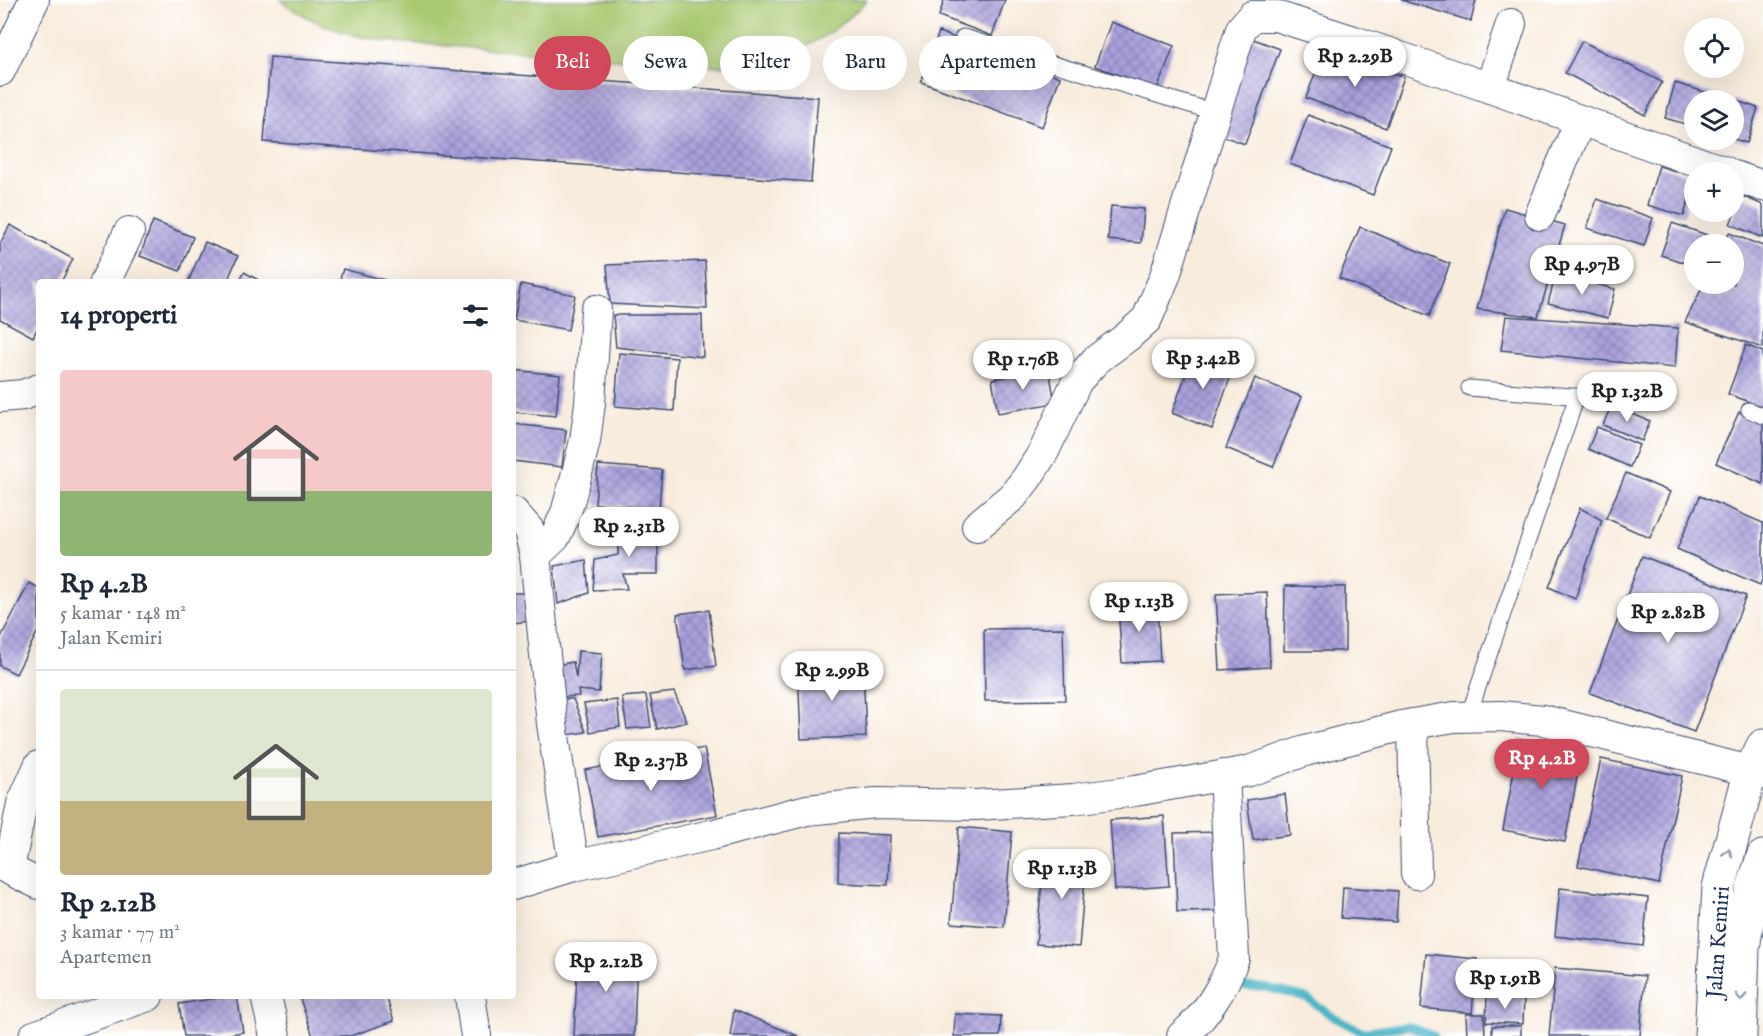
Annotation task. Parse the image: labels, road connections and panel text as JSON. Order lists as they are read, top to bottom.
{
  "streets": {
    "highway": ["Jalan Kemiri"]
  },
  "page": {
    "map_buttons": ["+", "−"],
    "chip": [
      "Beli",
      "Sewa",
      "Filter",
      "Baru",
      "Apartemen"
    ],
    "price": [
      "Rp 2.29B",
      "Rp 4.97B",
      "Rp 3.42B",
      "Rp 1.76B",
      "Rp 1.32B",
      "Rp 2.31B",
      "Rp 1.13B",
      "Rp 2.82B",
      "Rp 2.99B",
      "Rp 4.2B",
      "Rp 2.37B",
      "Rp 1.13B",
      "Rp 2.12B",
      "Rp 1.91B"
    ],
    "heading": "14 properti",
    "list": [
      {
        "name": "Rp 4.2B",
        "note": "5 kamar · 148 m² · Jalan Kemiri"
      },
      {
        "name": "Rp 2.12B",
        "note": "3 kamar · 77 m² · Apartemen"
      }
    ]
  }
}
